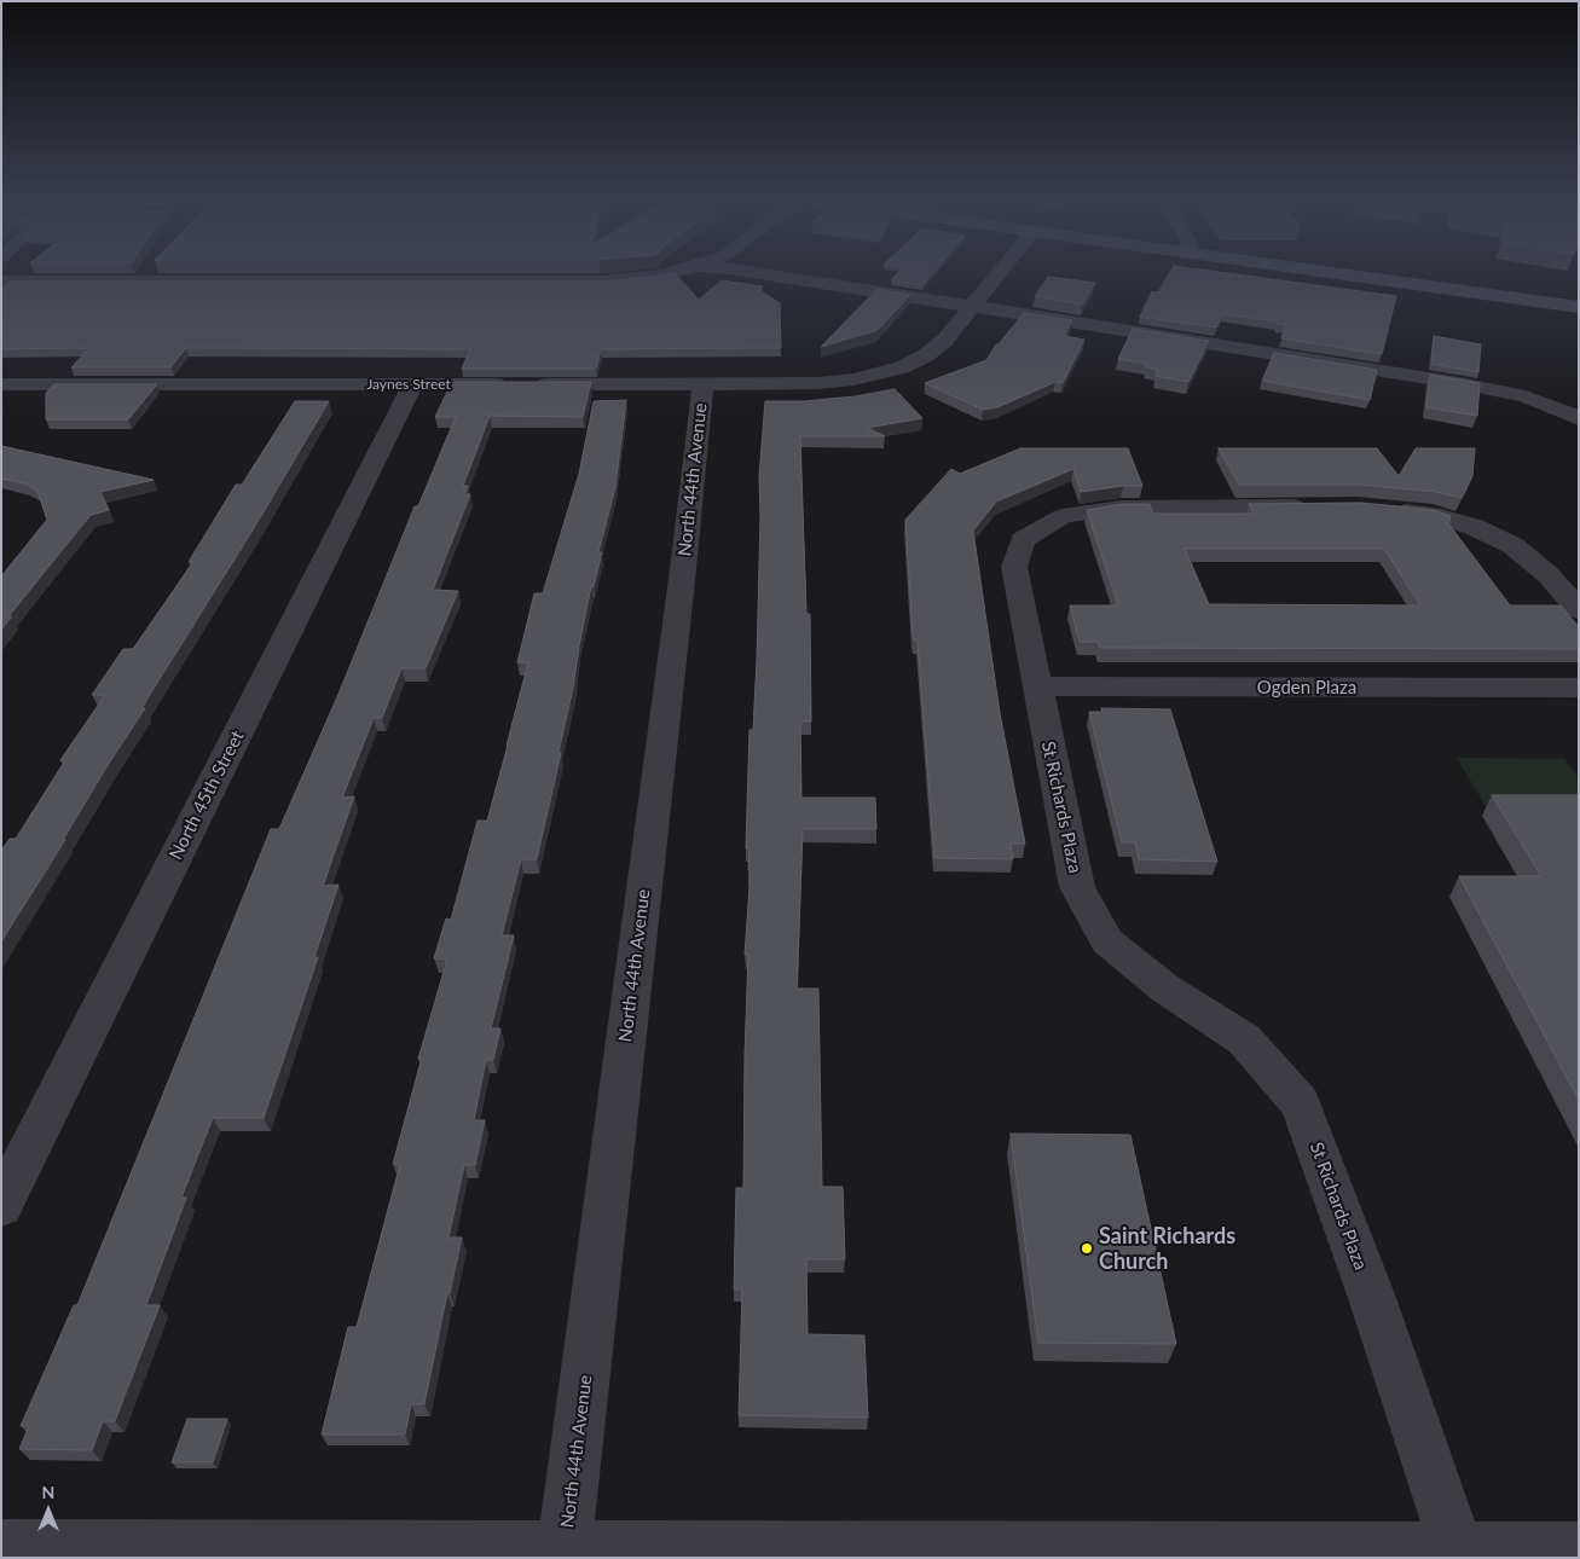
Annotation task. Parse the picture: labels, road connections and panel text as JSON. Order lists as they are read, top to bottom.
{
  "streets": {
    "street": [
      "Jaynes Street",
      "North 44th Avenue",
      "Ogden Plaza",
      "North 45th Street",
      "St Richards Plaza"
    ]
  },
  "crossings": [
    ["Jaynes Street", "North 44th Avenue"],
    ["Jaynes Street", "North 45th Street"],
    ["Ogden Plaza", "St Richards Plaza"]
  ],
  "places": ["Saint Richards Church"],
  "north": "top"
}
